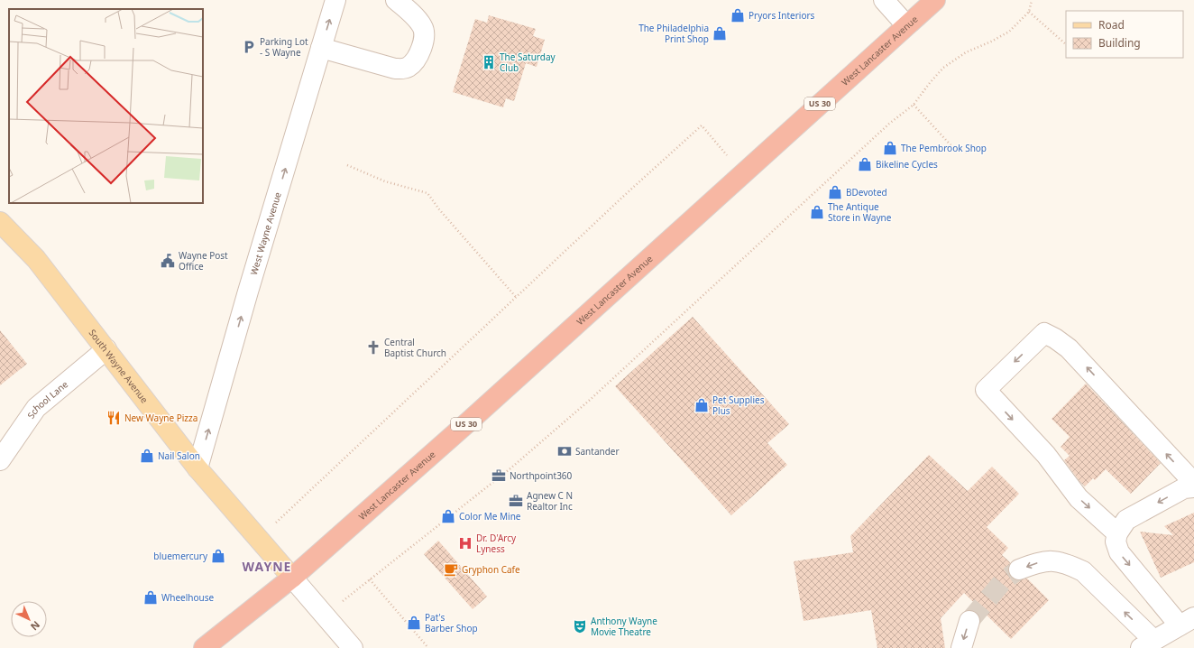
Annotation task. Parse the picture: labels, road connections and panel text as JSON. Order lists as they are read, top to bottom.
{
  "streets": {
    "highway": ["West Lancaster Avenue", "US 30"],
    "main road": ["South Wayne Avenue"],
    "street": ["West Wayne Avenue", "School Lane"]
  },
  "crossings": [
    ["West Lancaster Avenue", "US 30"],
    ["West Lancaster Avenue", "South Wayne Avenue"],
    ["US 30", "South Wayne Avenue"],
    ["West Wayne Avenue", "South Wayne Avenue"],
    ["South Wayne Avenue", "School Lane"]
  ],
  "one_way": ["West Wayne Avenue"],
  "districts": ["WAYNE"],
  "places": {
    "shop": [
      "Pryors Interiors",
      "The Philadelphia Print Shop",
      "The Pembrook Shop",
      "Bikeline Cycles",
      "BDevoted",
      "The Antique Store in Wayne",
      "Pet Supplies Plus",
      "Nail Salon",
      "Color Me Mine",
      "bluemercury",
      "Wheelhouse",
      "Pat's Barber Shop"
    ],
    "parking": ["Parking Lot - S Wayne"],
    "building": ["The Saturday Club"],
    "public building": ["Wayne Post Office"],
    "church": ["Central Baptist Church"],
    "restaurant": ["New Wayne Pizza"],
    "bank": ["Santander"],
    "office": ["Northpoint360", "Agnew C N Realtor Inc"],
    "hospital": ["Dr. D'Arcy Lyness"],
    "cafe": ["Gryphon Cafe"],
    "theatre": ["Anthony Wayne Movie Theatre"]
  },
  "legend": ["Road", "Building"],
  "north": "bottom right"
}
